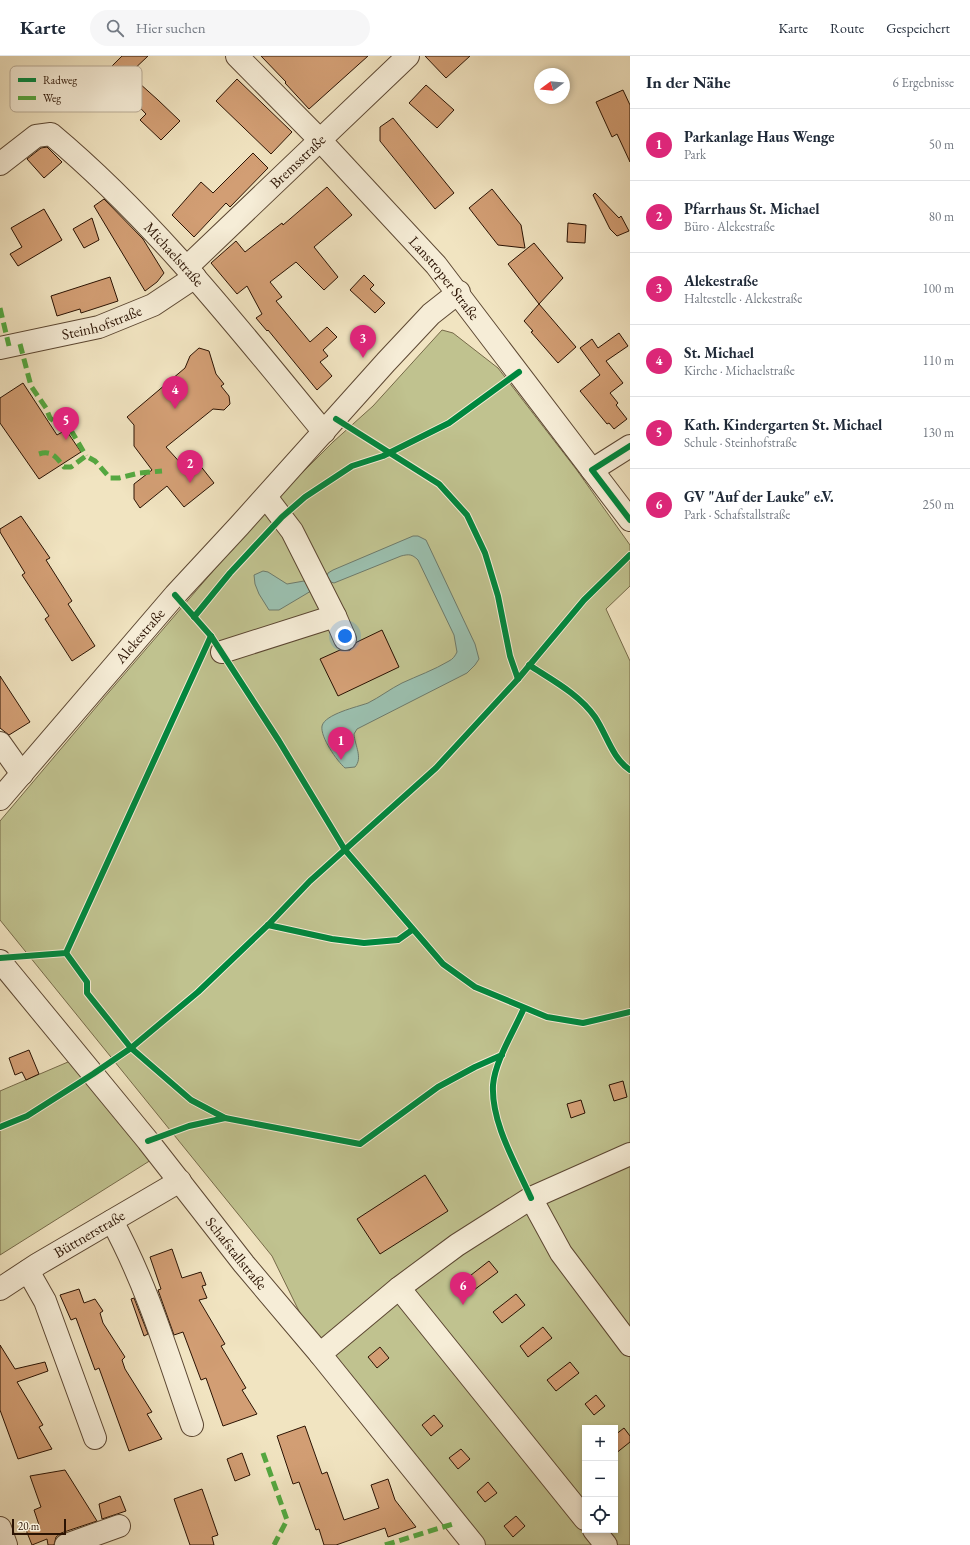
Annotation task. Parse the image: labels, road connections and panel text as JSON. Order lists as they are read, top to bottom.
{
  "streets": {
    "street": [
      "Bremsstraße",
      "Michaelstraße",
      "Lanstroper Straße",
      "Steinhofstraße",
      "Alekestraße",
      "Büttnerstraße",
      "Schafstallstraße"
    ]
  },
  "crossings": [
    ["Bremsstraße", "Michaelstraße"],
    ["Bremsstraße", "Lanstroper Straße"],
    ["Bremsstraße", "Steinhofstraße"],
    ["Michaelstraße", "Steinhofstraße"],
    ["Michaelstraße", "Alekestraße"],
    ["Lanstroper Straße", "Alekestraße"],
    ["Büttnerstraße", "Schafstallstraße"]
  ],
  "legend": ["Radweg", "Weg"],
  "scale_bar": "20 m",
  "north": "left",
  "page": {
    "header": "Karte",
    "search": "Hier suchen",
    "nav": ["Karte", "Route", "Gespeichert"],
    "heading": ["In der Nähe", "6 Ergebnisse"],
    "list": [
      {
        "mark": "1",
        "name": "Parkanlage Haus Wenge",
        "note": "Park",
        "value": "50 m"
      },
      {
        "mark": "2",
        "name": "Pfarrhaus St. Michael",
        "note": "Büro · Alekestraße",
        "value": "80 m"
      },
      {
        "mark": "3",
        "name": "Alekestraße",
        "note": "Haltestelle · Alekestraße",
        "value": "100 m"
      },
      {
        "mark": "4",
        "name": "St. Michael",
        "note": "Kirche · Michaelstraße",
        "value": "110 m"
      },
      {
        "mark": "5",
        "name": "Kath. Kindergarten St. Michael",
        "note": "Schule · Steinhofstraße",
        "value": "130 m"
      },
      {
        "mark": "6",
        "name": "GV \"Auf der Lauke\" e.V.",
        "note": "Park · Schafstallstraße",
        "value": "250 m"
      }
    ],
    "pins": [
      "3",
      "4",
      "5",
      "2",
      "1",
      "6"
    ],
    "map_buttons": ["+", "−"],
    "scale": "20 m"
  }
}
